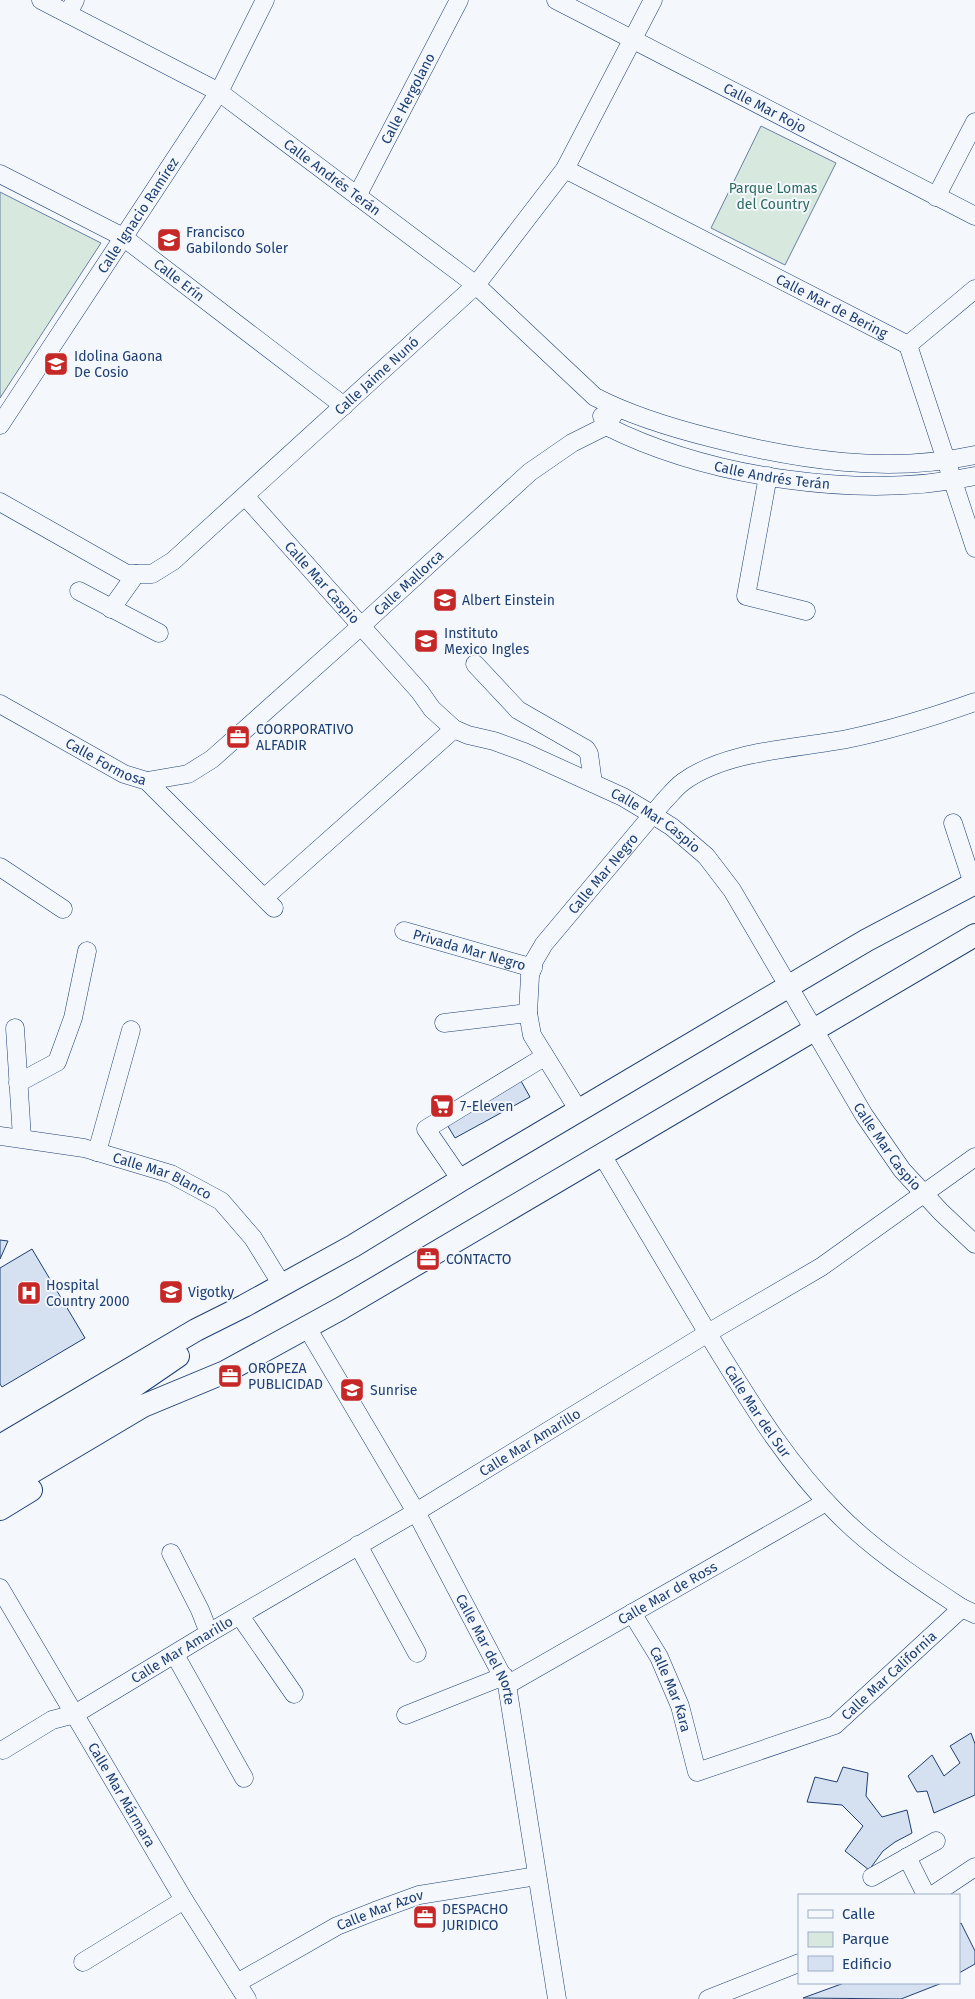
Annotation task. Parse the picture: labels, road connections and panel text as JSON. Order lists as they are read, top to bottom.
{
  "streets": {
    "street": [
      "Calle Hergolano",
      "Calle Mar Rojo",
      "Calle Andrés Terán",
      "Calle Ignacio Ramírez",
      "Calle Erín",
      "Calle Mar de Bering",
      "Calle Jaime Nunó",
      "Calle Mar Caspio",
      "Calle Mallorca",
      "Calle Formosa",
      "Calle Mar Negro",
      "Privada Mar Negro",
      "Calle Mar Blanco",
      "Calle Mar del Sur",
      "Calle Mar Amarillo",
      "Calle Mar de Ross",
      "Calle Mar del Norte",
      "Calle Mar California",
      "Calle Mar Kara",
      "Calle Mar Mármara",
      "Calle Mar Azov"
    ]
  },
  "crossings": [
    ["Calle Hergolano", "Calle Andrés Terán"],
    ["Calle Mar Rojo", "Calle Jaime Nunó"],
    ["Calle Andrés Terán", "Calle Ignacio Ramírez"],
    ["Calle Andrés Terán", "Calle Jaime Nunó"],
    ["Calle Andrés Terán", "Calle Mallorca"],
    ["Calle Ignacio Ramírez", "Calle Erín"],
    ["Calle Erín", "Calle Jaime Nunó"],
    ["Calle Mar de Bering", "Calle Jaime Nunó"],
    ["Calle Jaime Nunó", "Calle Mar Caspio"],
    ["Calle Mar Caspio", "Calle Mallorca"],
    ["Calle Mar Caspio", "Calle Formosa"],
    ["Calle Mar Caspio", "Calle Mar Negro"],
    ["Calle Mar Caspio", "Calle Mar Amarillo"],
    ["Calle Mallorca", "Calle Formosa"],
    ["Calle Mar Negro", "Privada Mar Negro"],
    ["Calle Mar del Sur", "Calle Mar Amarillo"],
    ["Calle Mar del Sur", "Calle Mar de Ross"],
    ["Calle Mar del Sur", "Calle Mar California"],
    ["Calle Mar Amarillo", "Calle Mar del Norte"],
    ["Calle Mar Amarillo", "Calle Mar Mármara"],
    ["Calle Mar de Ross", "Calle Mar del Norte"],
    ["Calle Mar de Ross", "Calle Mar Kara"],
    ["Calle Mar del Norte", "Calle Mar Azov"],
    ["Calle Mar California", "Calle Mar Kara"],
    ["Calle Mar Mármara", "Calle Mar Azov"]
  ],
  "parks": ["Parque Lomas del Country"],
  "places": {
    "school or university": [
      "Francisco Gabilondo Soler",
      "Idolina Gaona De Cosio",
      "Albert Einstein",
      "Instituto Mexico Ingles",
      "Vigotky",
      "Sunrise"
    ],
    "office": [
      "COORPORATIVO ALFADIR",
      "CONTACTO",
      "OROPEZA PUBLICIDAD",
      "DESPACHO JURIDICO"
    ],
    "supermarket": ["7-Eleven"],
    "hospital": ["Hospital Country 2000"]
  },
  "legend": ["Calle", "Parque", "Edificio"]
}
